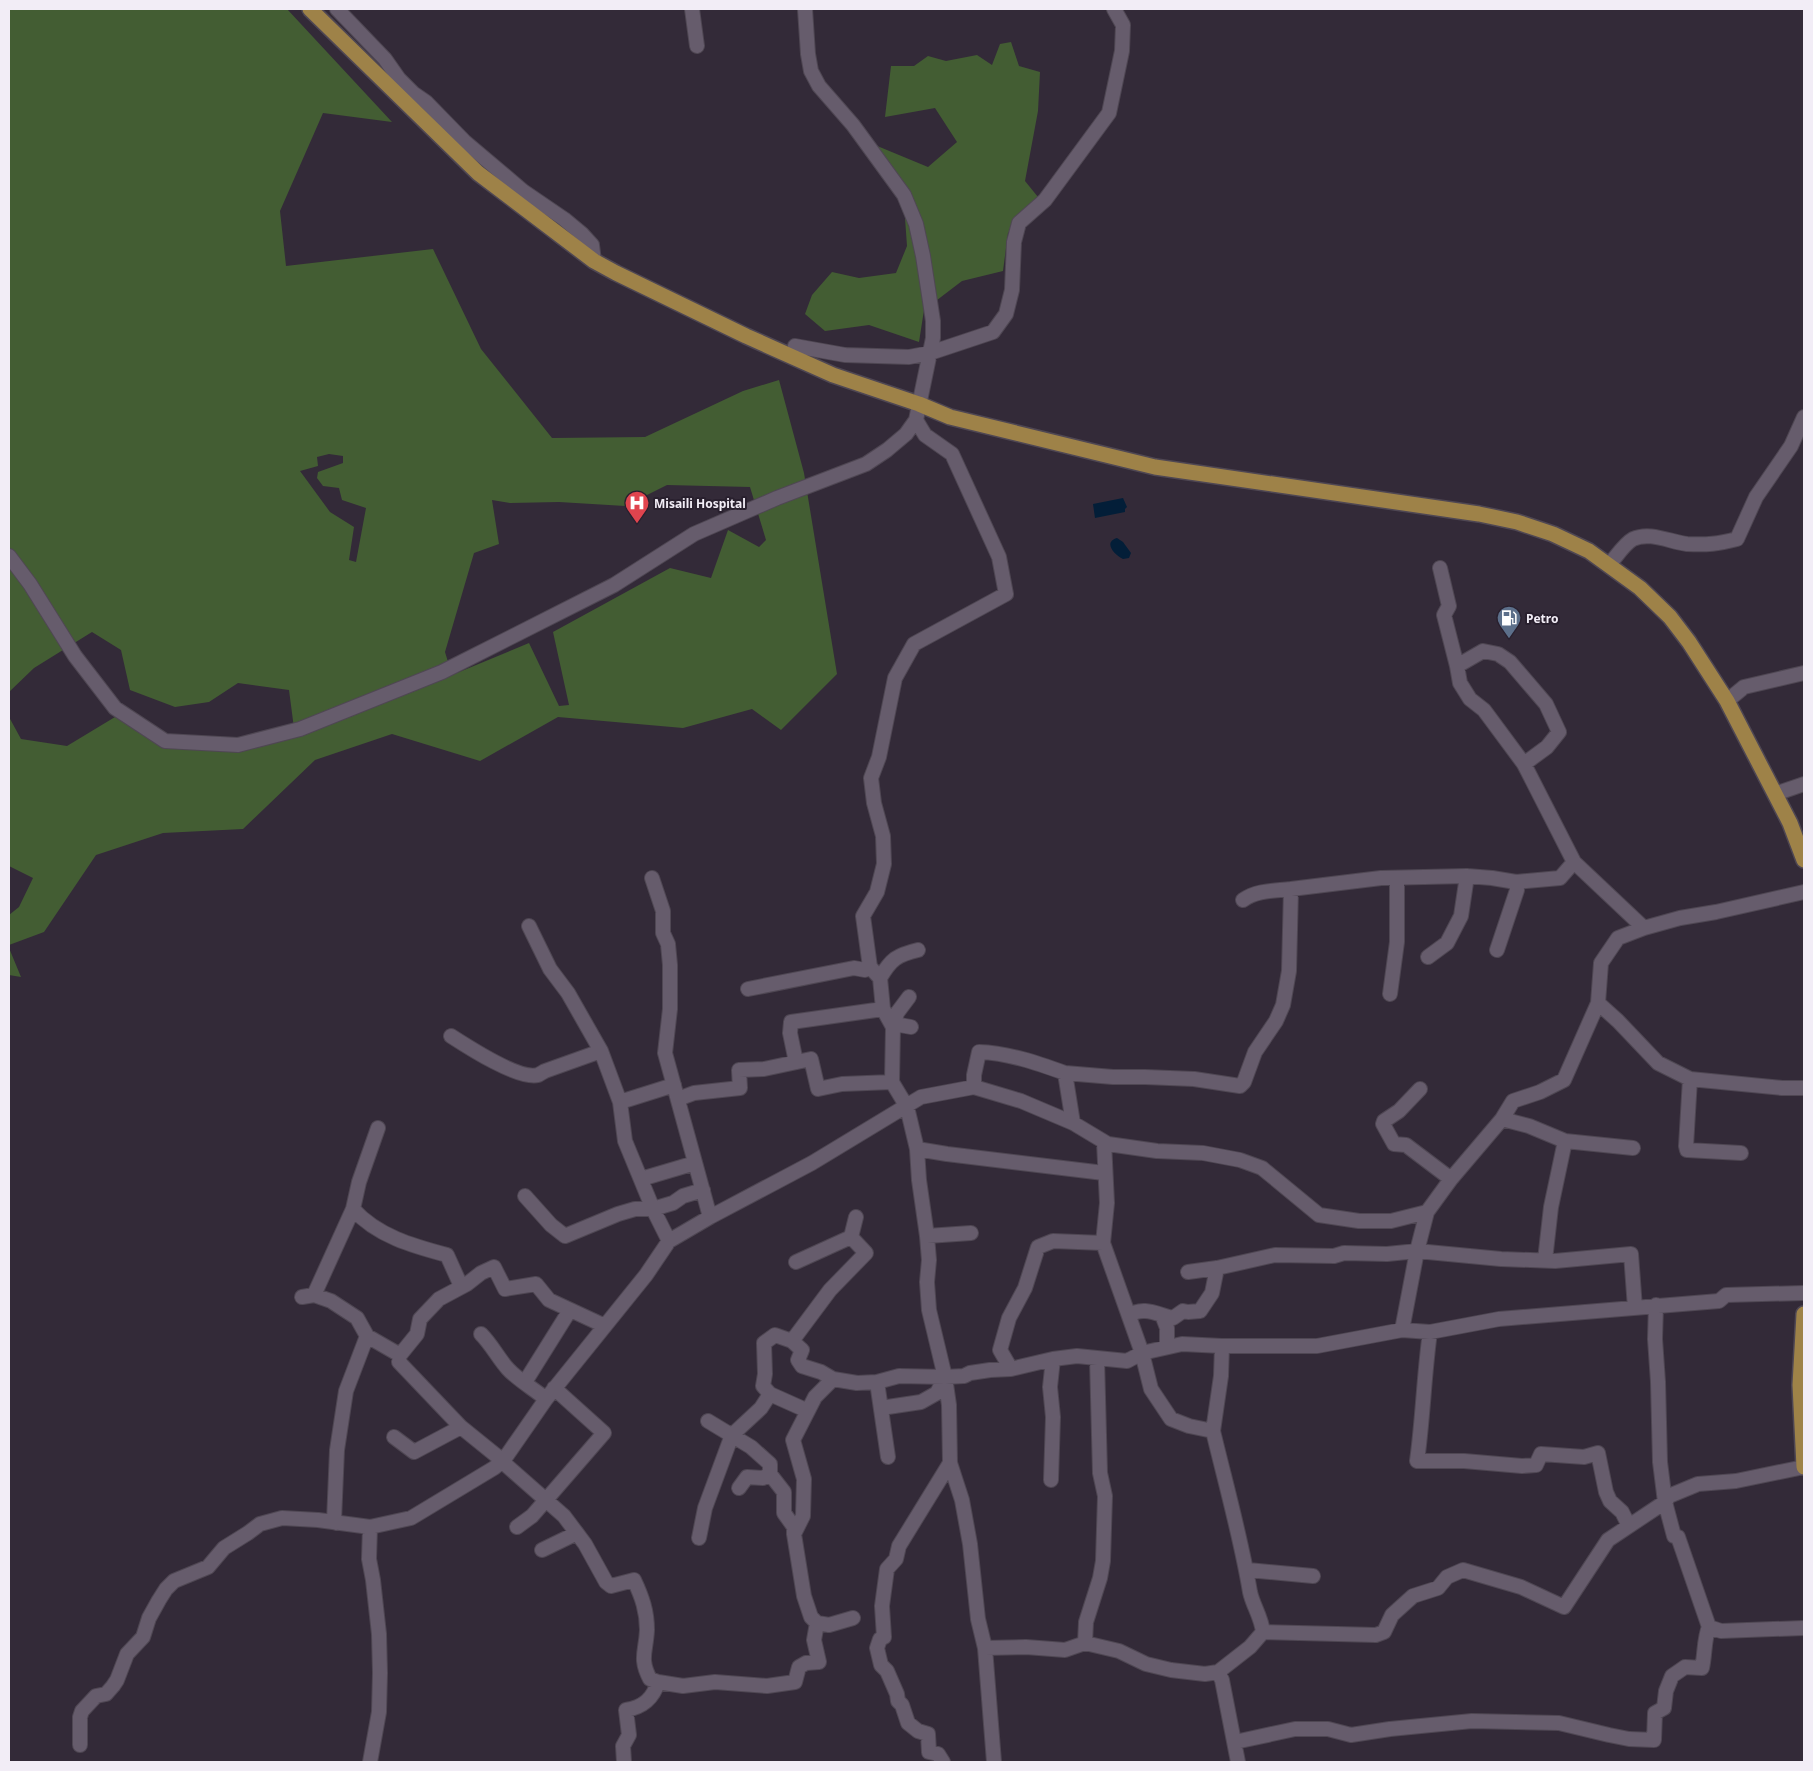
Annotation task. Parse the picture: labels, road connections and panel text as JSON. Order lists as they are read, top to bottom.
{
  "places": {
    "hospital": ["Misaili Hospital"],
    "fuel station": ["Petro"]
  }
}
